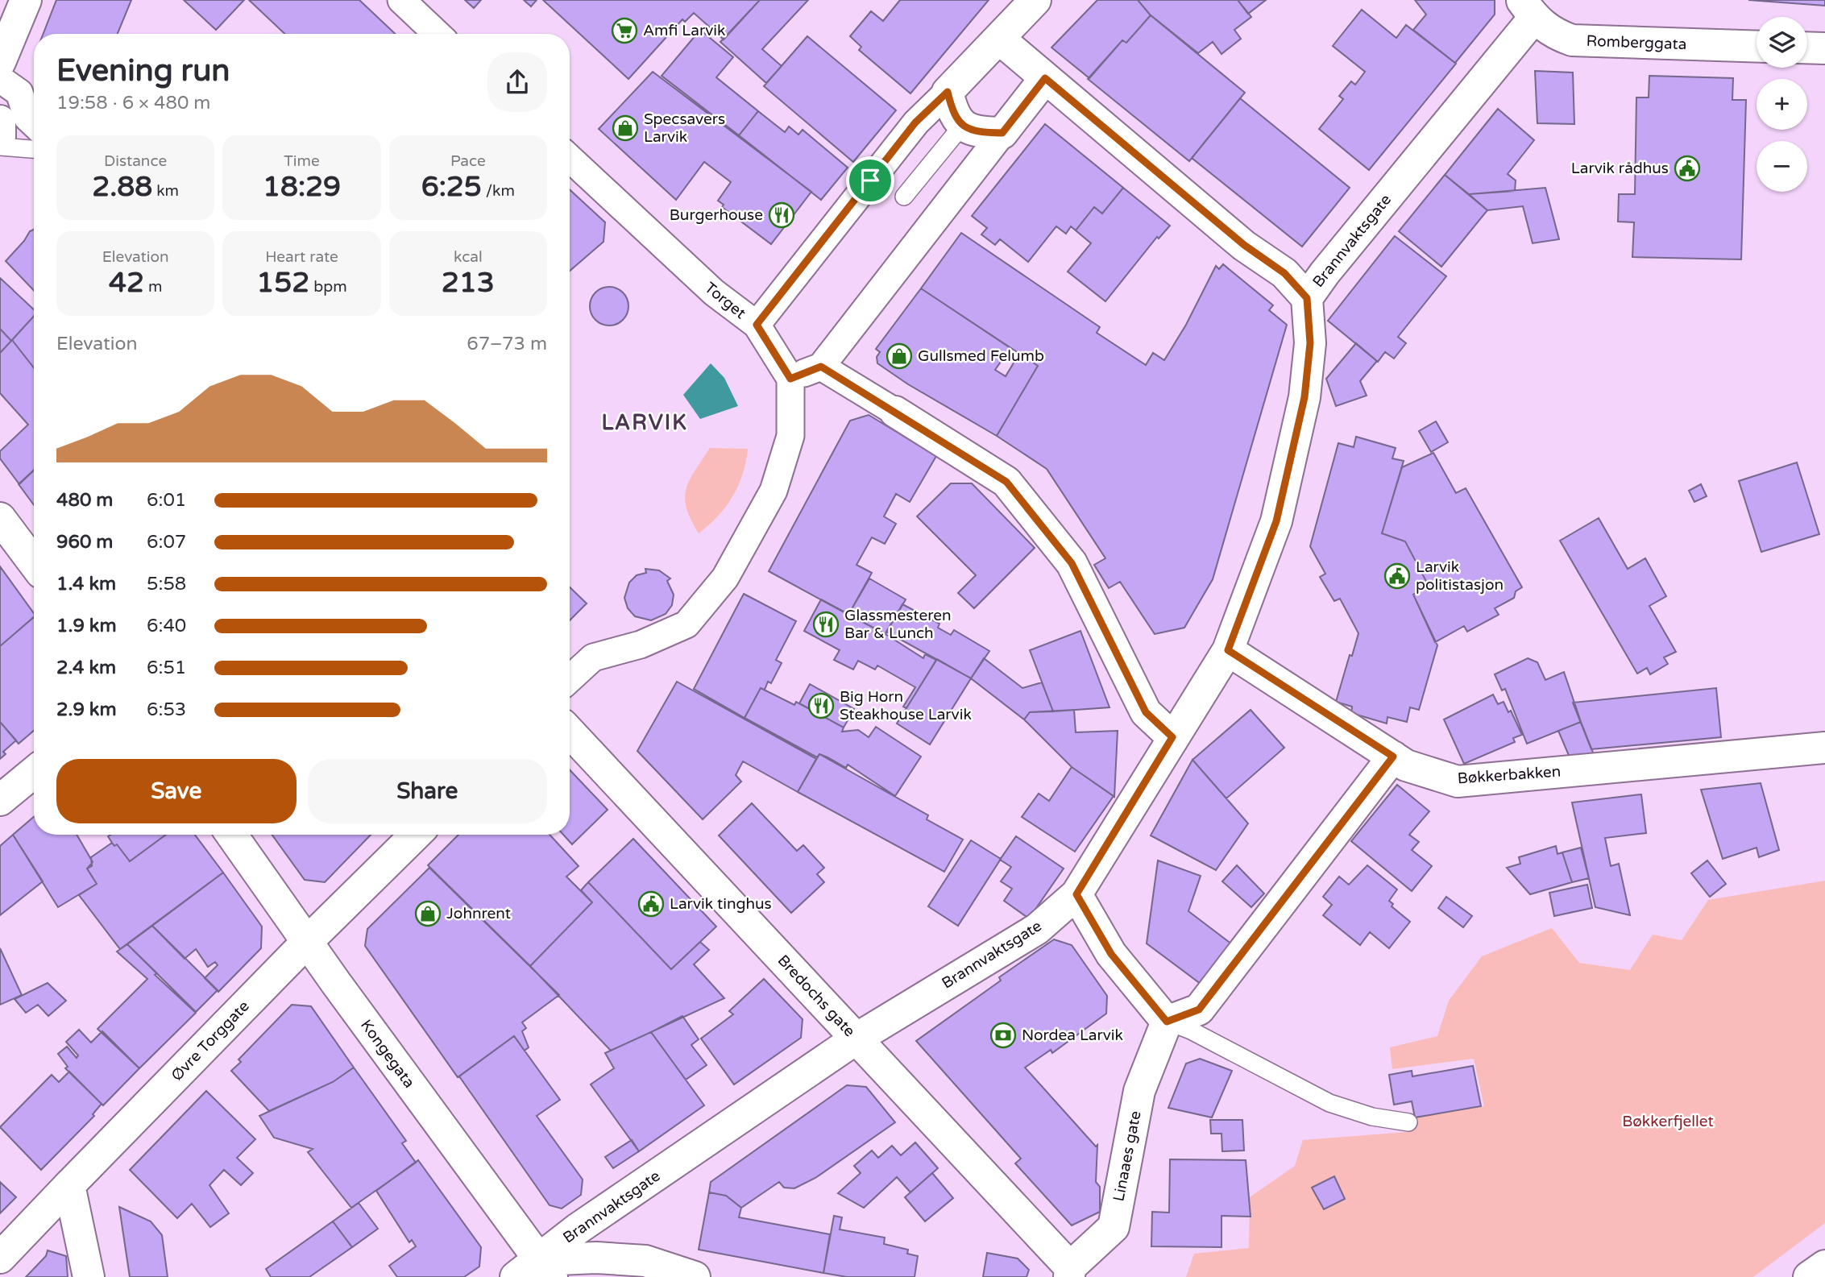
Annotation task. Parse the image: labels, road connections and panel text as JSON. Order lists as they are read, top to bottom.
{
  "streets": {
    "street": [
      "Romberggata",
      "Brannvaktsgate",
      "Torget",
      "Bøkkerbakken",
      "Bredochs gate",
      "Øvre Torggate",
      "Kongegata",
      "Linaaes gate"
    ]
  },
  "crossings": [
    ["Romberggata", "Brannvaktsgate"],
    ["Brannvaktsgate", "Bøkkerbakken"],
    ["Brannvaktsgate", "Bredochs gate"],
    ["Brannvaktsgate", "Kongegata"],
    ["Bredochs gate", "Linaaes gate"],
    ["Øvre Torggate", "Kongegata"]
  ],
  "districts": ["LARVIK"],
  "parks": ["Bøkkerfjellet"],
  "places": {
    "supermarket": ["Amfi Larvik"],
    "shop": ["Specsavers Larvik", "Gullsmed Felumb", "Johnrent"],
    "public building": ["Larvik rådhus", "Larvik politistasjon", "Larvik tinghus"],
    "restaurant": ["Burgerhouse", "Glassmesteren Bar & Lunch", "Big Horn Steakhouse Larvik"],
    "bank": ["Nordea Larvik"]
  },
  "page": {
    "map_buttons": ["+", "−"],
    "heading": ["Evening run", "19:58 · 6 × 480 m"],
    "stats": [
      ["Distance", "2.88 km"],
      ["Time", "18:29"],
      ["Pace", "6:25 /km"],
      ["Elevation", "42 m"],
      ["Heart rate", "152 bpm"],
      ["kcal", "213"]
    ],
    "chart": ["Elevation", "67–73 m"],
    "list": [
      {
        "name": "480 m",
        "note": "6:01"
      },
      {
        "name": "960 m",
        "note": "6:07"
      },
      {
        "name": "1.4 km",
        "note": "5:58"
      },
      {
        "name": "1.9 km",
        "note": "6:40"
      },
      {
        "name": "2.4 km",
        "note": "6:51"
      },
      {
        "name": "2.9 km",
        "note": "6:53"
      }
    ],
    "buttons": ["Save", "Share"]
  }
}
